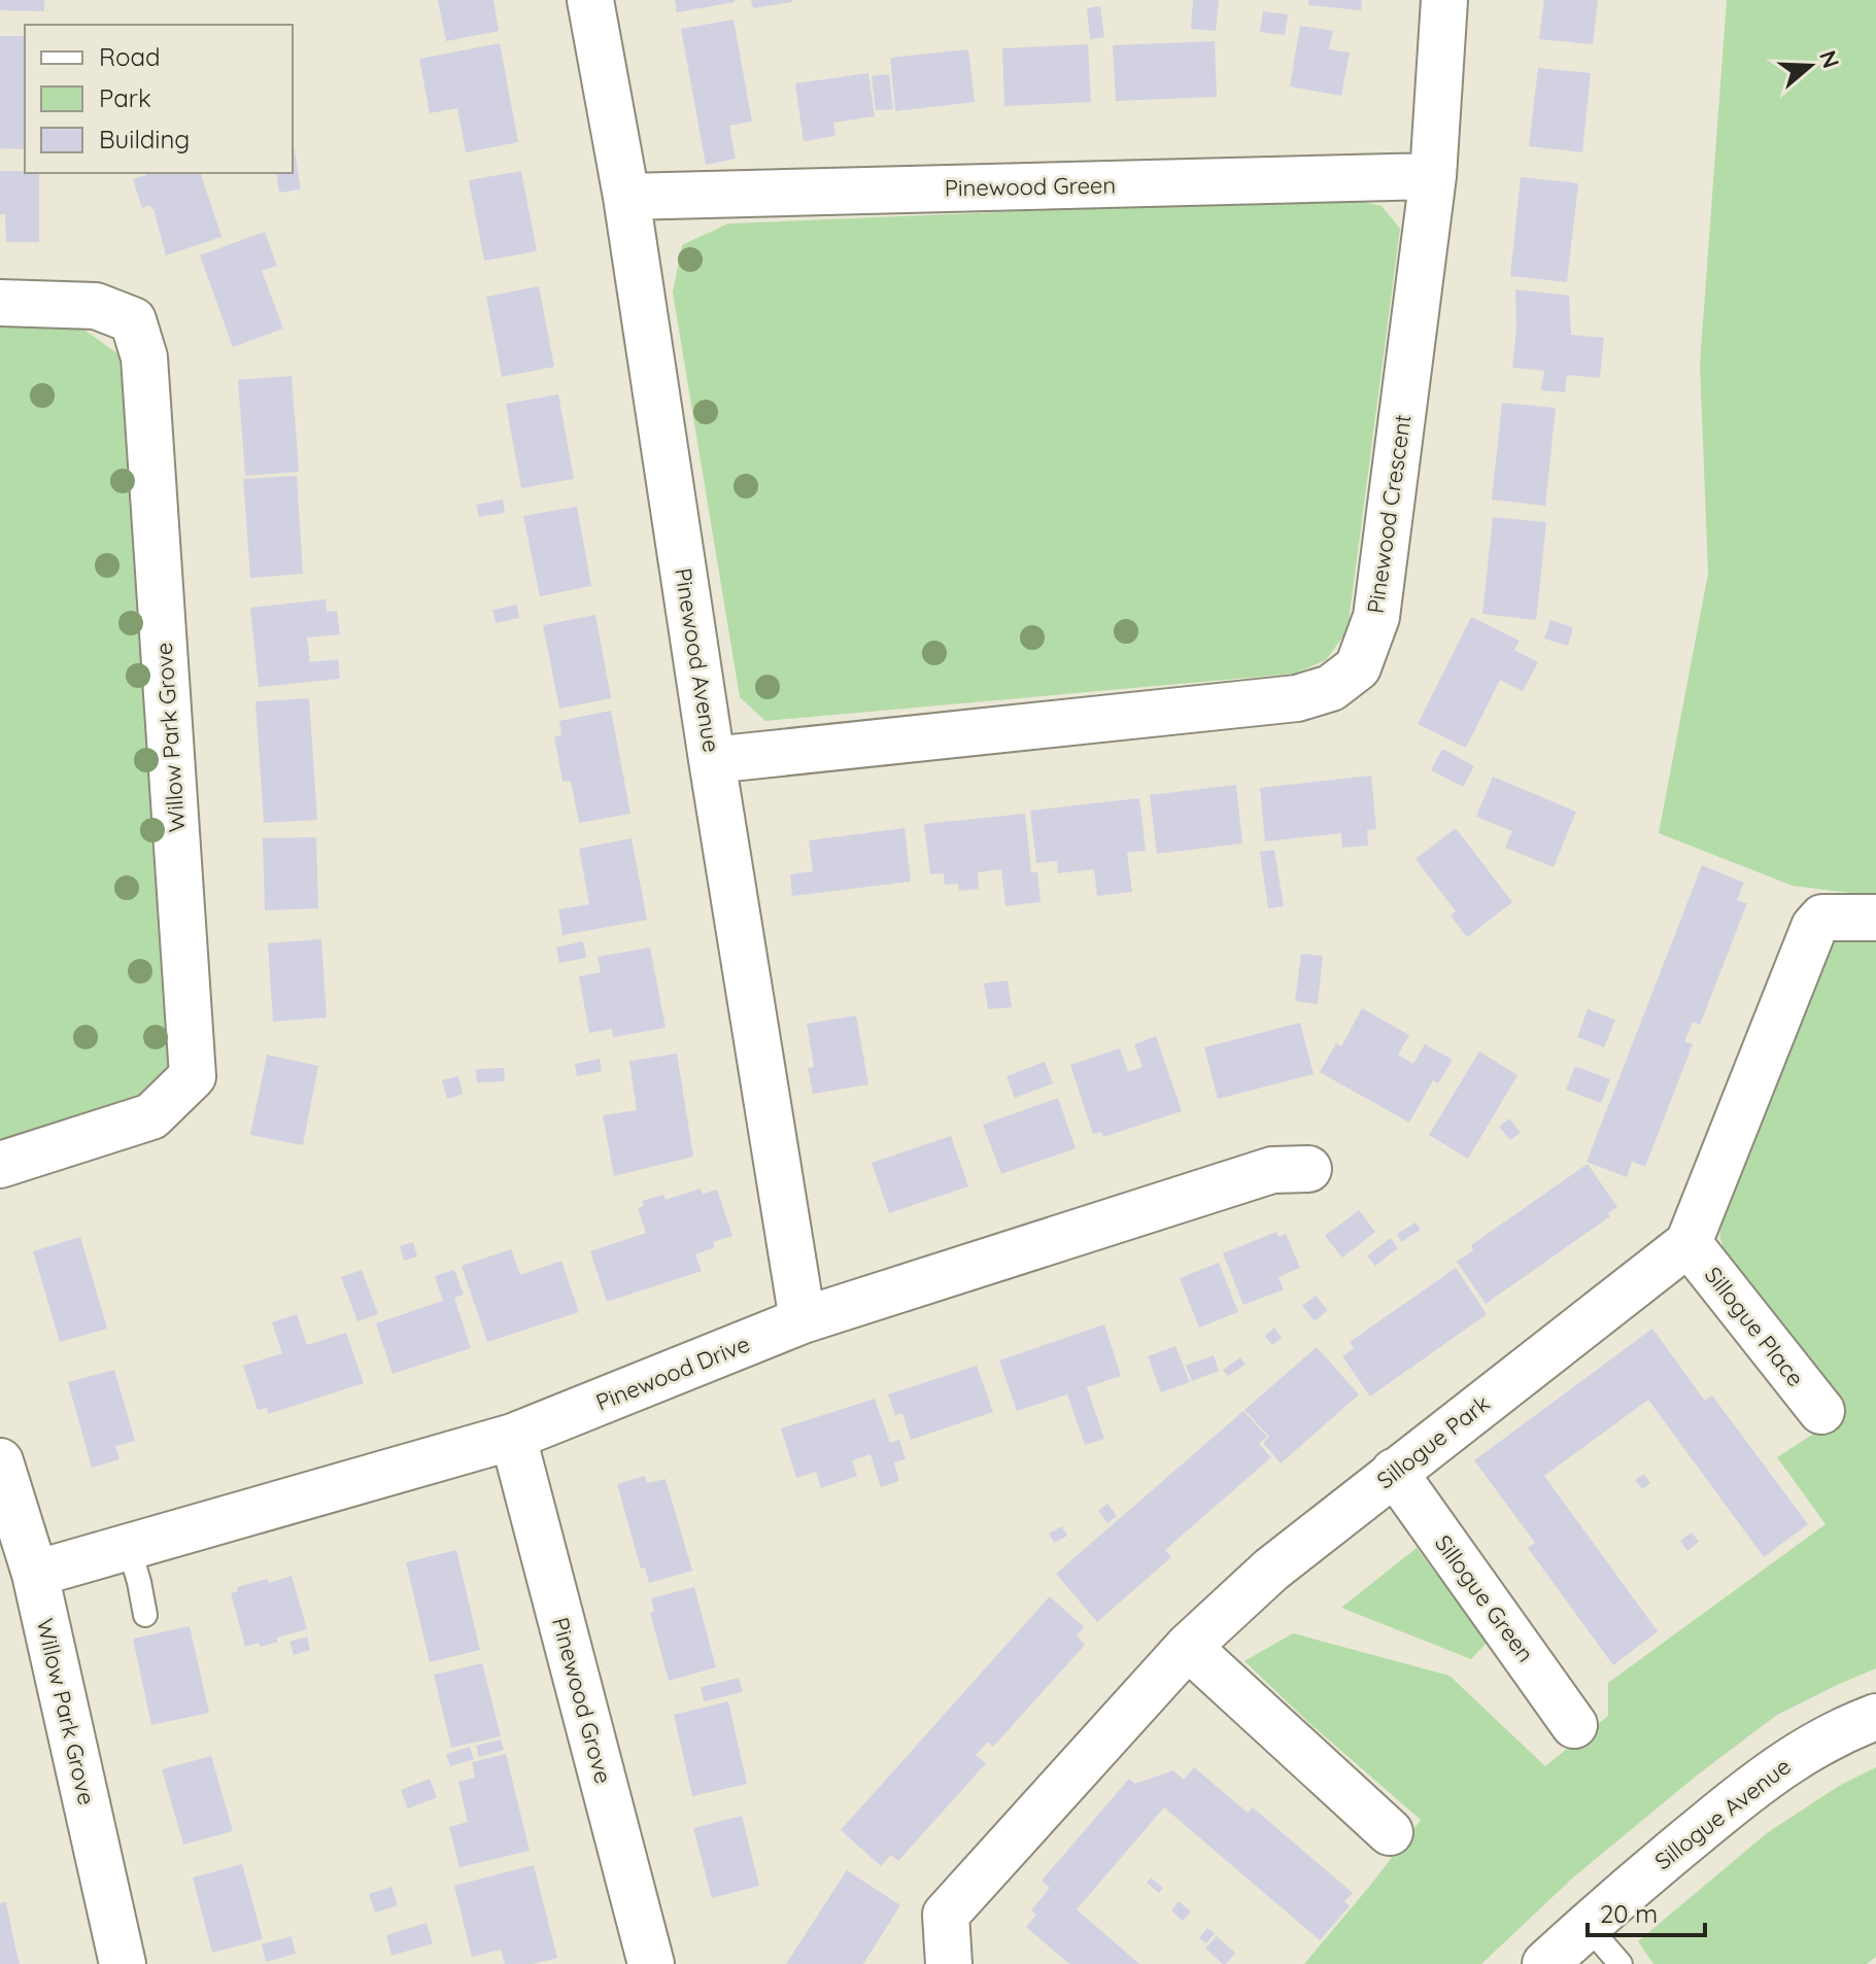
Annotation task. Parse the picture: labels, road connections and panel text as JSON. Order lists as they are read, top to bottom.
{
  "streets": {
    "street": [
      "Pinewood Green",
      "Pinewood Crescent",
      "Pinewood Avenue",
      "Willow Park Grove",
      "Sillogue Place",
      "Pinewood Drive",
      "Sillogue Park",
      "Sillogue Green",
      "Pinewood Grove",
      "Sillogue Avenue"
    ]
  },
  "crossings": [
    ["Pinewood Green", "Pinewood Crescent"],
    ["Pinewood Green", "Pinewood Avenue"],
    ["Pinewood Crescent", "Pinewood Avenue"],
    ["Pinewood Avenue", "Pinewood Drive"],
    ["Willow Park Grove", "Pinewood Drive"],
    ["Sillogue Place", "Sillogue Park"],
    ["Pinewood Drive", "Pinewood Grove"],
    ["Sillogue Park", "Sillogue Green"]
  ],
  "legend": ["Road", "Park", "Building"],
  "scale_bar": "20 m",
  "north": "right"
}
